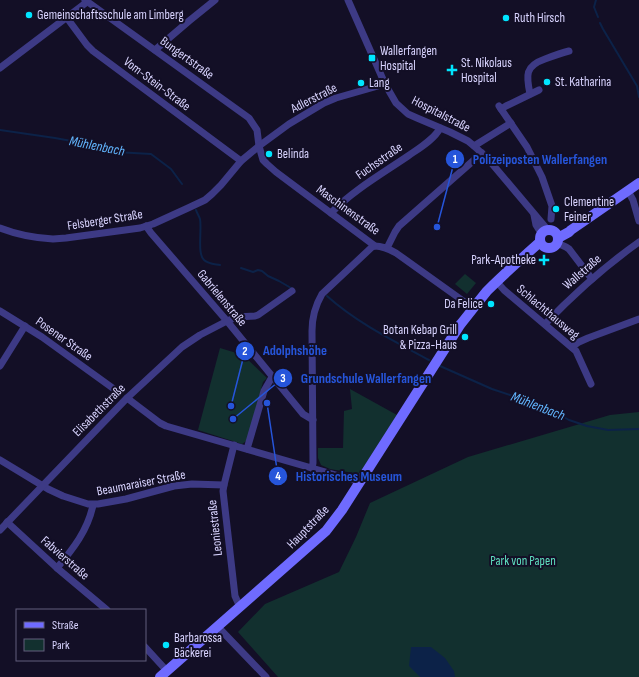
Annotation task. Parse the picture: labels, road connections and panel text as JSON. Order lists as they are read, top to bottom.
{
  "streets": {
    "main road": ["Hauptstraße"],
    "street": [
      "Bungertstraße",
      "Vom-Stein-Straße",
      "Adlerstraße",
      "Hospitalstraße",
      "Fuchsstraße",
      "Maschinenstraße",
      "Felsberger Straße",
      "Wallstraße",
      "Gabrielenstraße",
      "Schlachthausweg",
      "Posener Straße",
      "Elisabethstraße",
      "Beaumaraiser Straße",
      "Leoniestraße",
      "Fabvierstraße"
    ]
  },
  "crossings": [
    ["Bungertstraße", "Adlerstraße"],
    ["Bungertstraße", "Maschinenstraße"],
    ["Bungertstraße", "Felsberger Straße"],
    ["Vom-Stein-Straße", "Felsberger Straße"],
    ["Adlerstraße", "Hospitalstraße"],
    ["Adlerstraße", "Maschinenstraße"],
    ["Adlerstraße", "Felsberger Straße"],
    ["Hospitalstraße", "Fuchsstraße"],
    ["Hospitalstraße", "Wallstraße"],
    ["Hospitalstraße", "Hauptstraße"],
    ["Fuchsstraße", "Maschinenstraße"],
    ["Maschinenstraße", "Felsberger Straße"],
    ["Maschinenstraße", "Hauptstraße"],
    ["Felsberger Straße", "Gabrielenstraße"],
    ["Wallstraße", "Schlachthausweg"],
    ["Gabrielenstraße", "Elisabethstraße"],
    ["Schlachthausweg", "Hauptstraße"],
    ["Elisabethstraße", "Beaumaraiser Straße"],
    ["Elisabethstraße", "Fabvierstraße"],
    ["Beaumaraiser Straße", "Leoniestraße"],
    ["Hauptstraße", "Leoniestraße"]
  ],
  "water": ["Mühlenbach"],
  "parks": ["Park von Papen"],
  "places": {
    "other": [
      "Gemeinschaftsschule am Limberg",
      "Ruth Hirsch",
      "St. Katharina",
      "Lang",
      "Belinda",
      "Clementine Feiner",
      "Polizeiposten Wallerfangen",
      "Da Felice",
      "Botan Kebap Grill & Pizza-Haus",
      "Historisches Museum",
      "Adolphshöhe",
      "Grundschule Wallerfangen",
      "Barbarossa Bäckerei"
    ],
    "transit": ["Wallerfangen Hospital"],
    "health": ["St. Nikolaus Hospital", "Park-Apotheke"]
  },
  "legend": ["Straße", "Park"]
}
